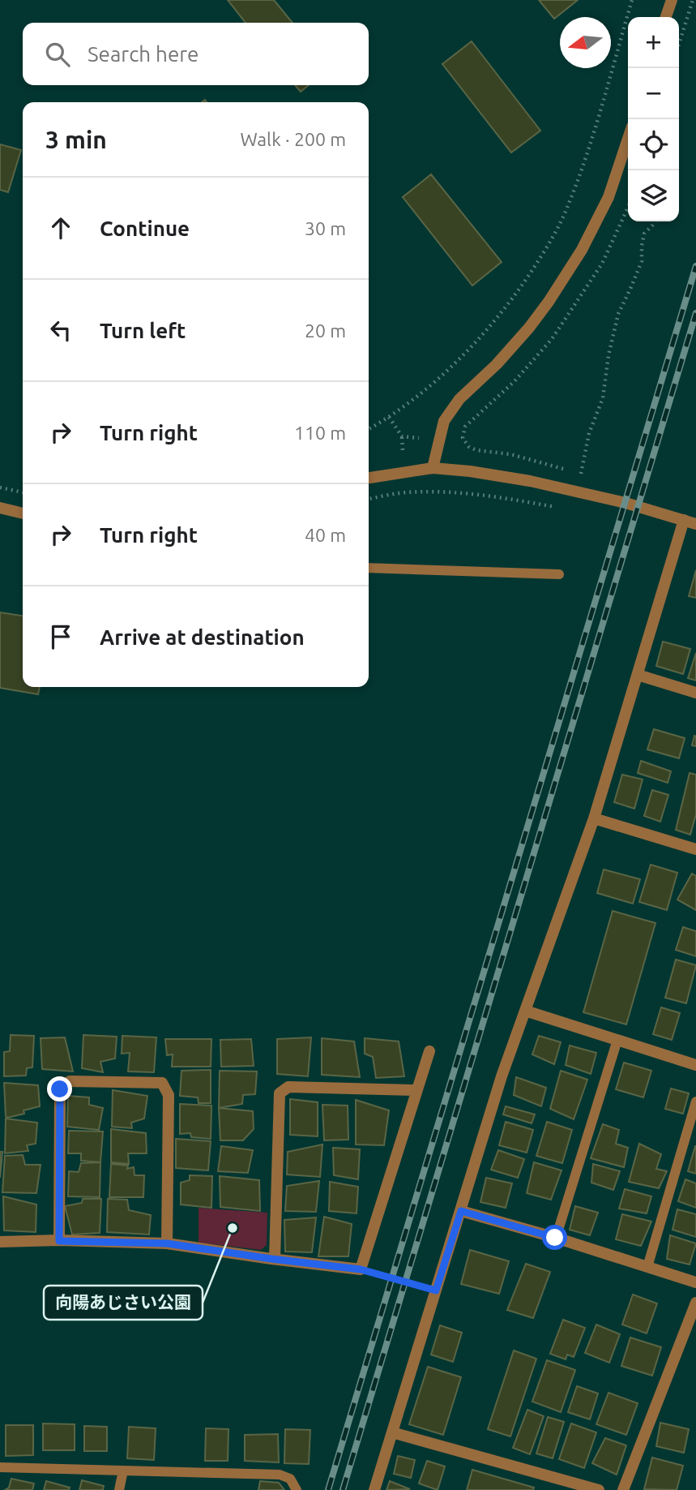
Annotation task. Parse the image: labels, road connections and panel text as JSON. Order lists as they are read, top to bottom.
{
  "places": ["向陽あじさい公園"],
  "north": "left",
  "page": {
    "map_buttons": ["+", "−"],
    "search": "Search here",
    "heading": ["3 min", "Walk · 200 m"],
    "list": [
      ["Continue", "30 m"],
      ["Turn left", "20 m"],
      ["Turn right", "110 m"],
      ["Turn right", "40 m"],
      "Arrive at destination"
    ]
  }
}
